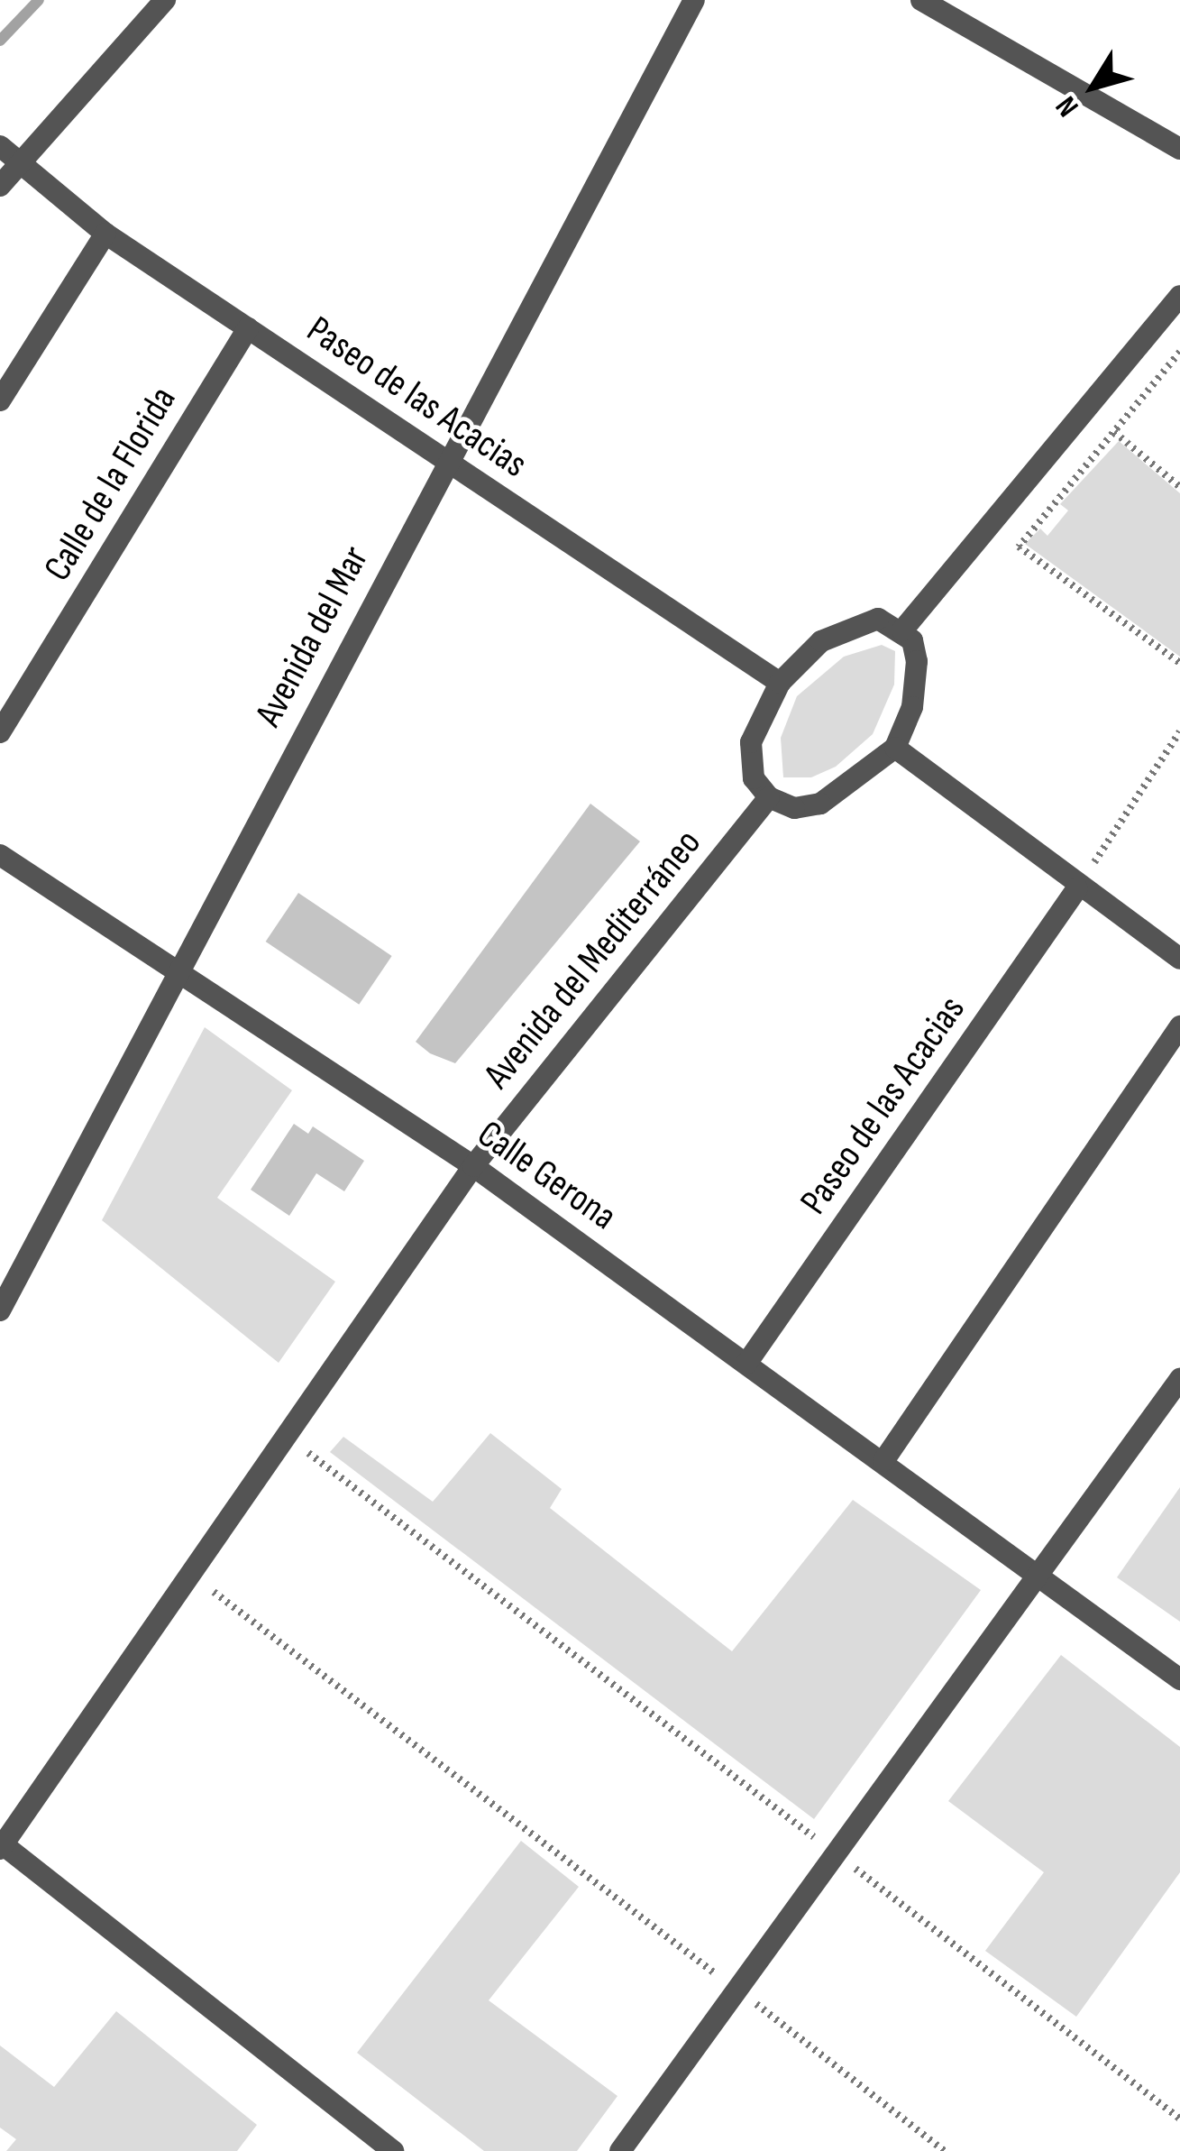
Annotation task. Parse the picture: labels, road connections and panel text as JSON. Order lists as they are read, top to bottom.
{
  "streets": {
    "street": [
      "Paseo de las Acacias",
      "Calle de la Florida",
      "Avenida del Mar",
      "Avenida del Mediterráneo",
      "Calle Gerona"
    ]
  },
  "crossings": [
    ["Paseo de las Acacias", "Calle de la Florida"],
    ["Paseo de las Acacias", "Avenida del Mar"],
    ["Paseo de las Acacias", "Avenida del Mediterráneo"],
    ["Paseo de las Acacias", "Calle Gerona"],
    ["Avenida del Mar", "Calle Gerona"],
    ["Avenida del Mediterráneo", "Calle Gerona"]
  ],
  "north": "bottom left"
}
